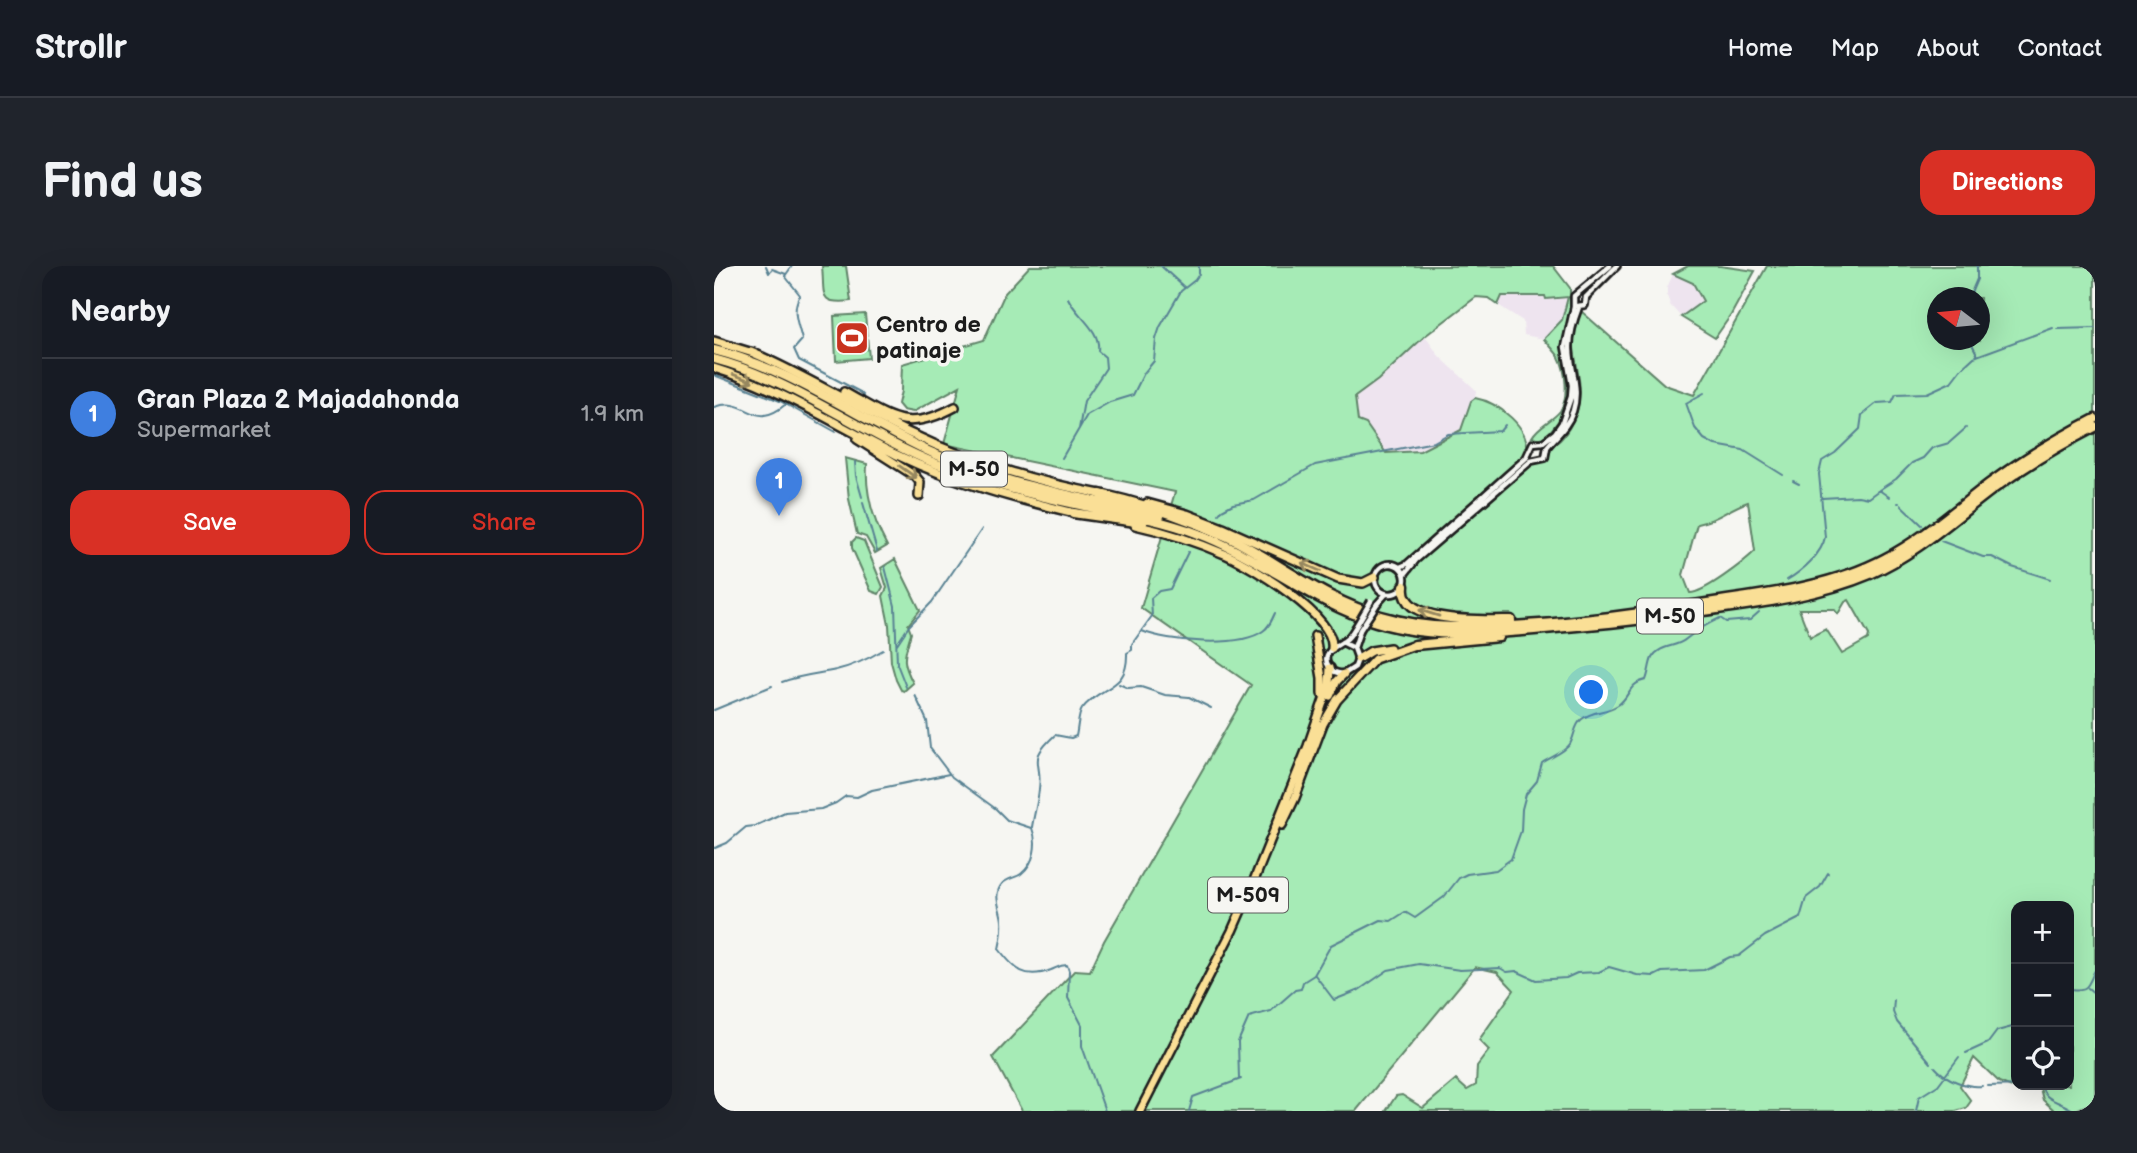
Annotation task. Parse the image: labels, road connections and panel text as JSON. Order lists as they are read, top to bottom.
{
  "streets": {
    "highway": ["M-50", "M-509"]
  },
  "places": {
    "sports": ["Centro de patinaje"]
  },
  "north": "left",
  "page": {
    "header": "Strollr",
    "nav": [
      "Home",
      "Map",
      "About",
      "Contact"
    ],
    "buttons": [
      "Directions",
      ["Save", "Share"]
    ],
    "title": "Find us",
    "heading": "Nearby",
    "list": [
      {
        "mark": "1",
        "name": "Gran Plaza 2 Majadahonda",
        "note": "Supermarket",
        "value": "1.9 km"
      }
    ],
    "pins": "1",
    "map_buttons": ["+", "−"]
  }
}
